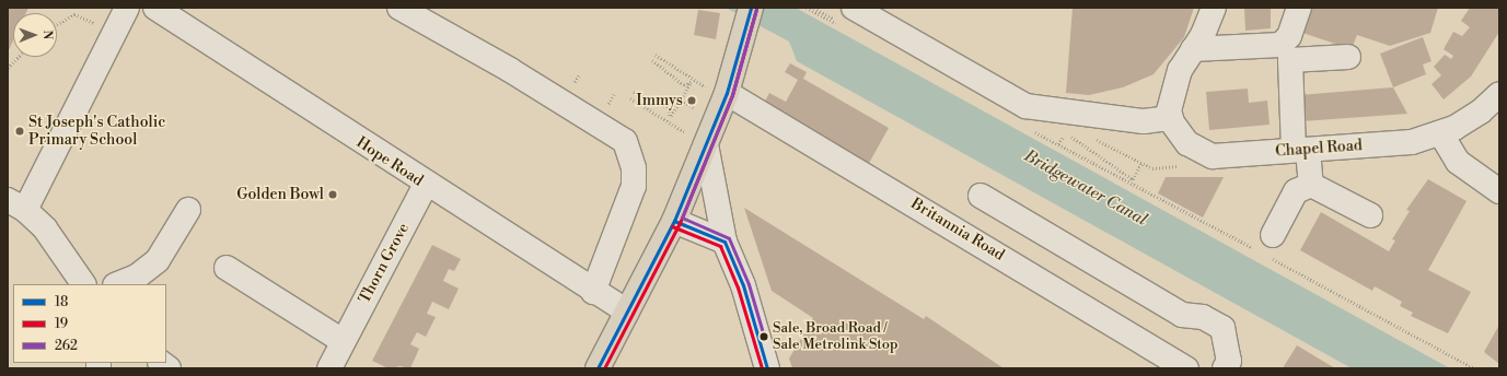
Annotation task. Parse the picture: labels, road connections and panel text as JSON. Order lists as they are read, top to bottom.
{
  "streets": {
    "street": [
      "Chapel Road",
      "Hope Road",
      "Britannia Road",
      "Thorn Grove"
    ]
  },
  "crossings": [
    ["Hope Road", "Thorn Grove"]
  ],
  "water": ["Bridgewater Canal"],
  "places": [
    "Immys",
    "St Joseph's Catholic Primary School",
    "Golden Bowl",
    "Sale, Broad Road / Sale Metrolink Stop"
  ],
  "lines": ["transit line 18", "transit line 19", "transit line 262"],
  "legend": ["18", "19", "262"],
  "north": "right"
}
